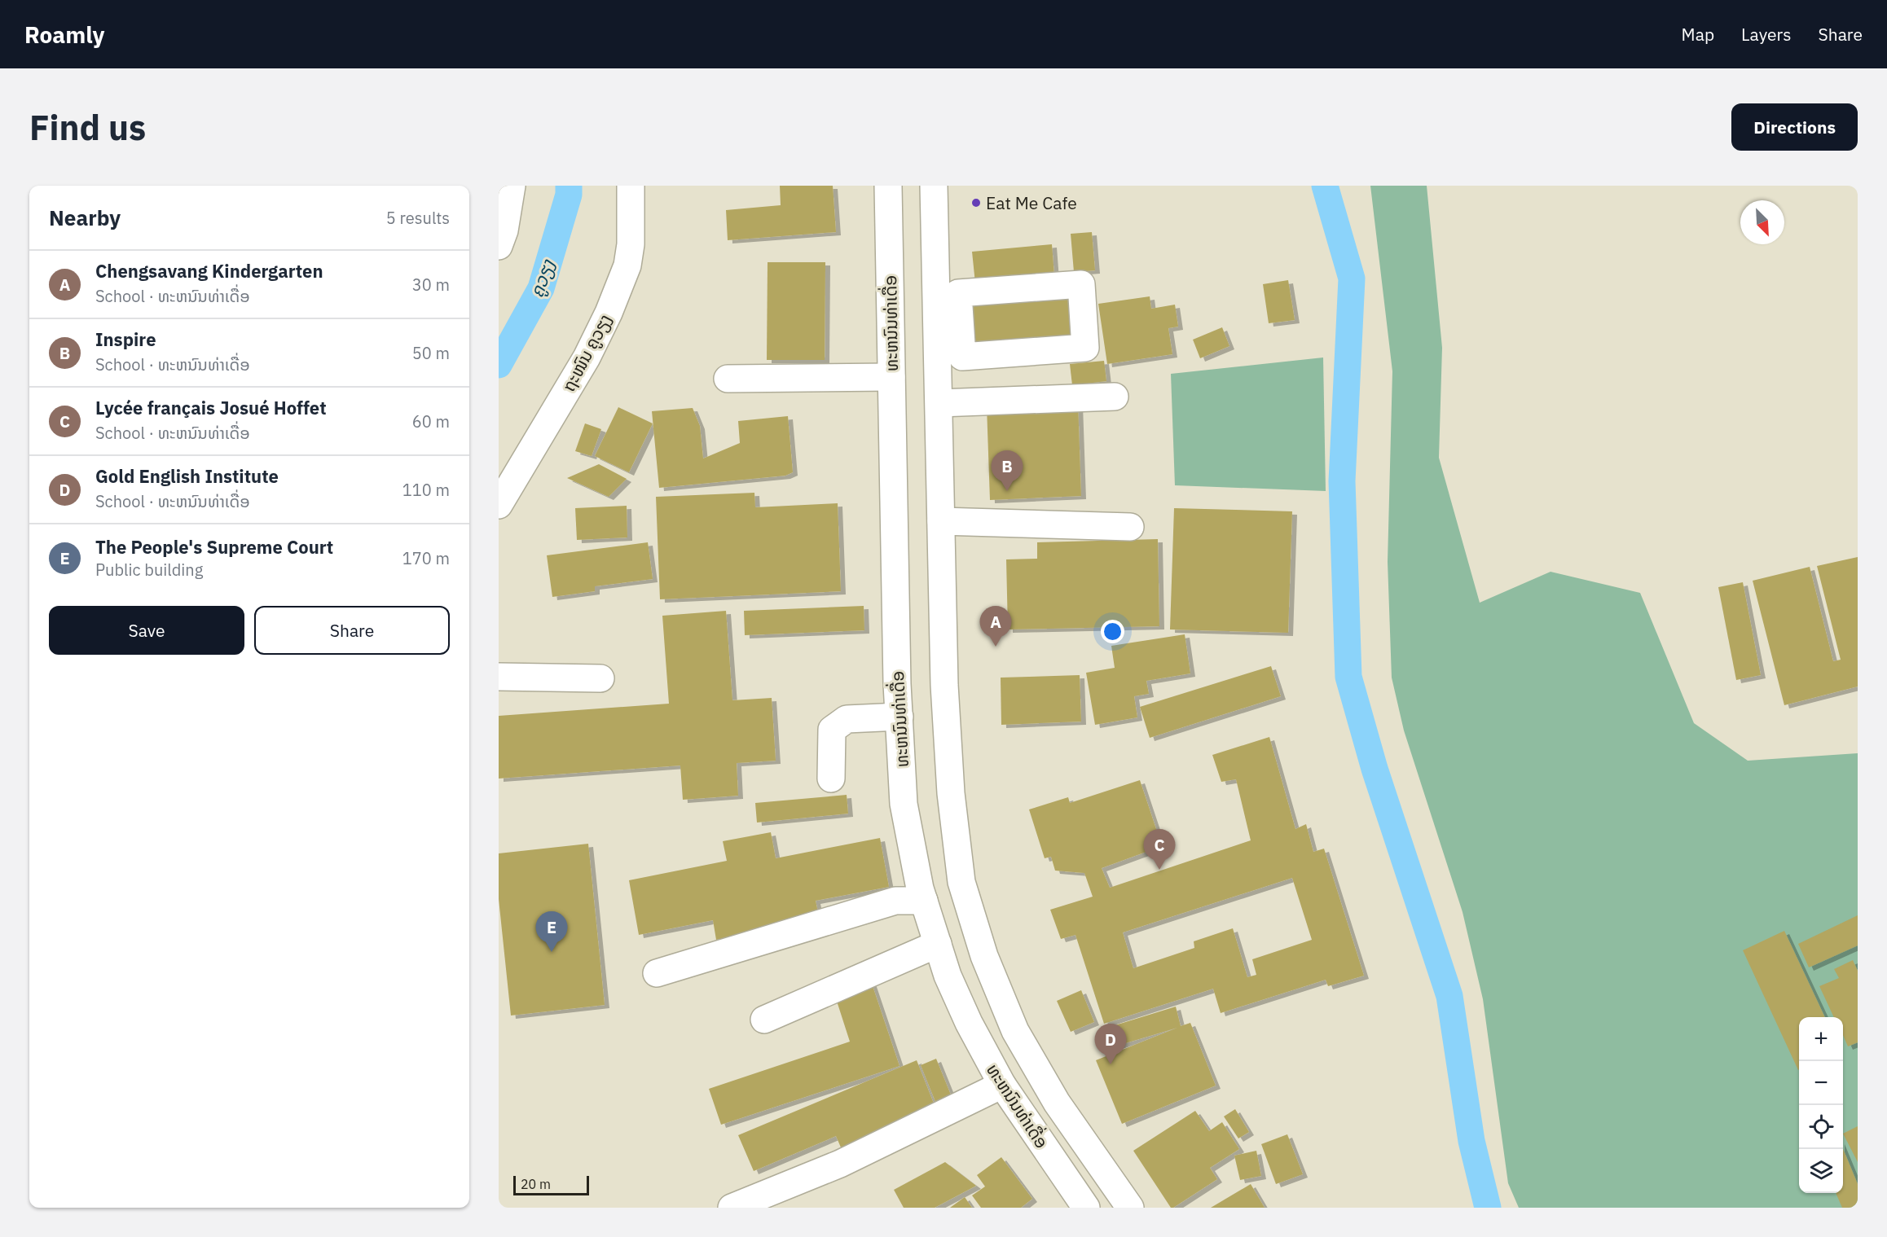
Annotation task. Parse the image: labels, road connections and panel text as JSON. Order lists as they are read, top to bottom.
{
  "streets": {
    "main road": ["ທະຫນົນທ່າເດື່ອ", "ຖະໜົນ ຄູວຽງ"]
  },
  "water": ["ຄູວຽງ"],
  "places": ["Eat Me Cafe"],
  "scale_bar": "20 m",
  "north": "bottom right",
  "page": {
    "header": "Roamly",
    "nav": ["Map", "Layers", "Share"],
    "buttons": [
      "Directions",
      ["Save", "Share"]
    ],
    "title": "Find us",
    "heading": ["Nearby", "5 results"],
    "list": [
      {
        "mark": "A",
        "name": "Chengsavang Kindergarten",
        "note": "School · ທະຫນົນທ່າເດື່ອ",
        "value": "30 m"
      },
      {
        "mark": "B",
        "name": "Inspire",
        "note": "School · ທະຫນົນທ່າເດື່ອ",
        "value": "50 m"
      },
      {
        "mark": "C",
        "name": "Lycée français Josué Hoffet",
        "note": "School · ທະຫນົນທ່າເດື່ອ",
        "value": "60 m"
      },
      {
        "mark": "D",
        "name": "Gold English Institute",
        "note": "School · ທະຫນົນທ່າເດື່ອ",
        "value": "110 m"
      },
      {
        "mark": "E",
        "name": "The People's Supreme Court",
        "note": "Public building",
        "value": "170 m"
      }
    ],
    "pins": [
      "B",
      "A",
      "C",
      "E",
      "D"
    ],
    "map_buttons": ["+", "−"],
    "scale": "20 m"
  }
}
